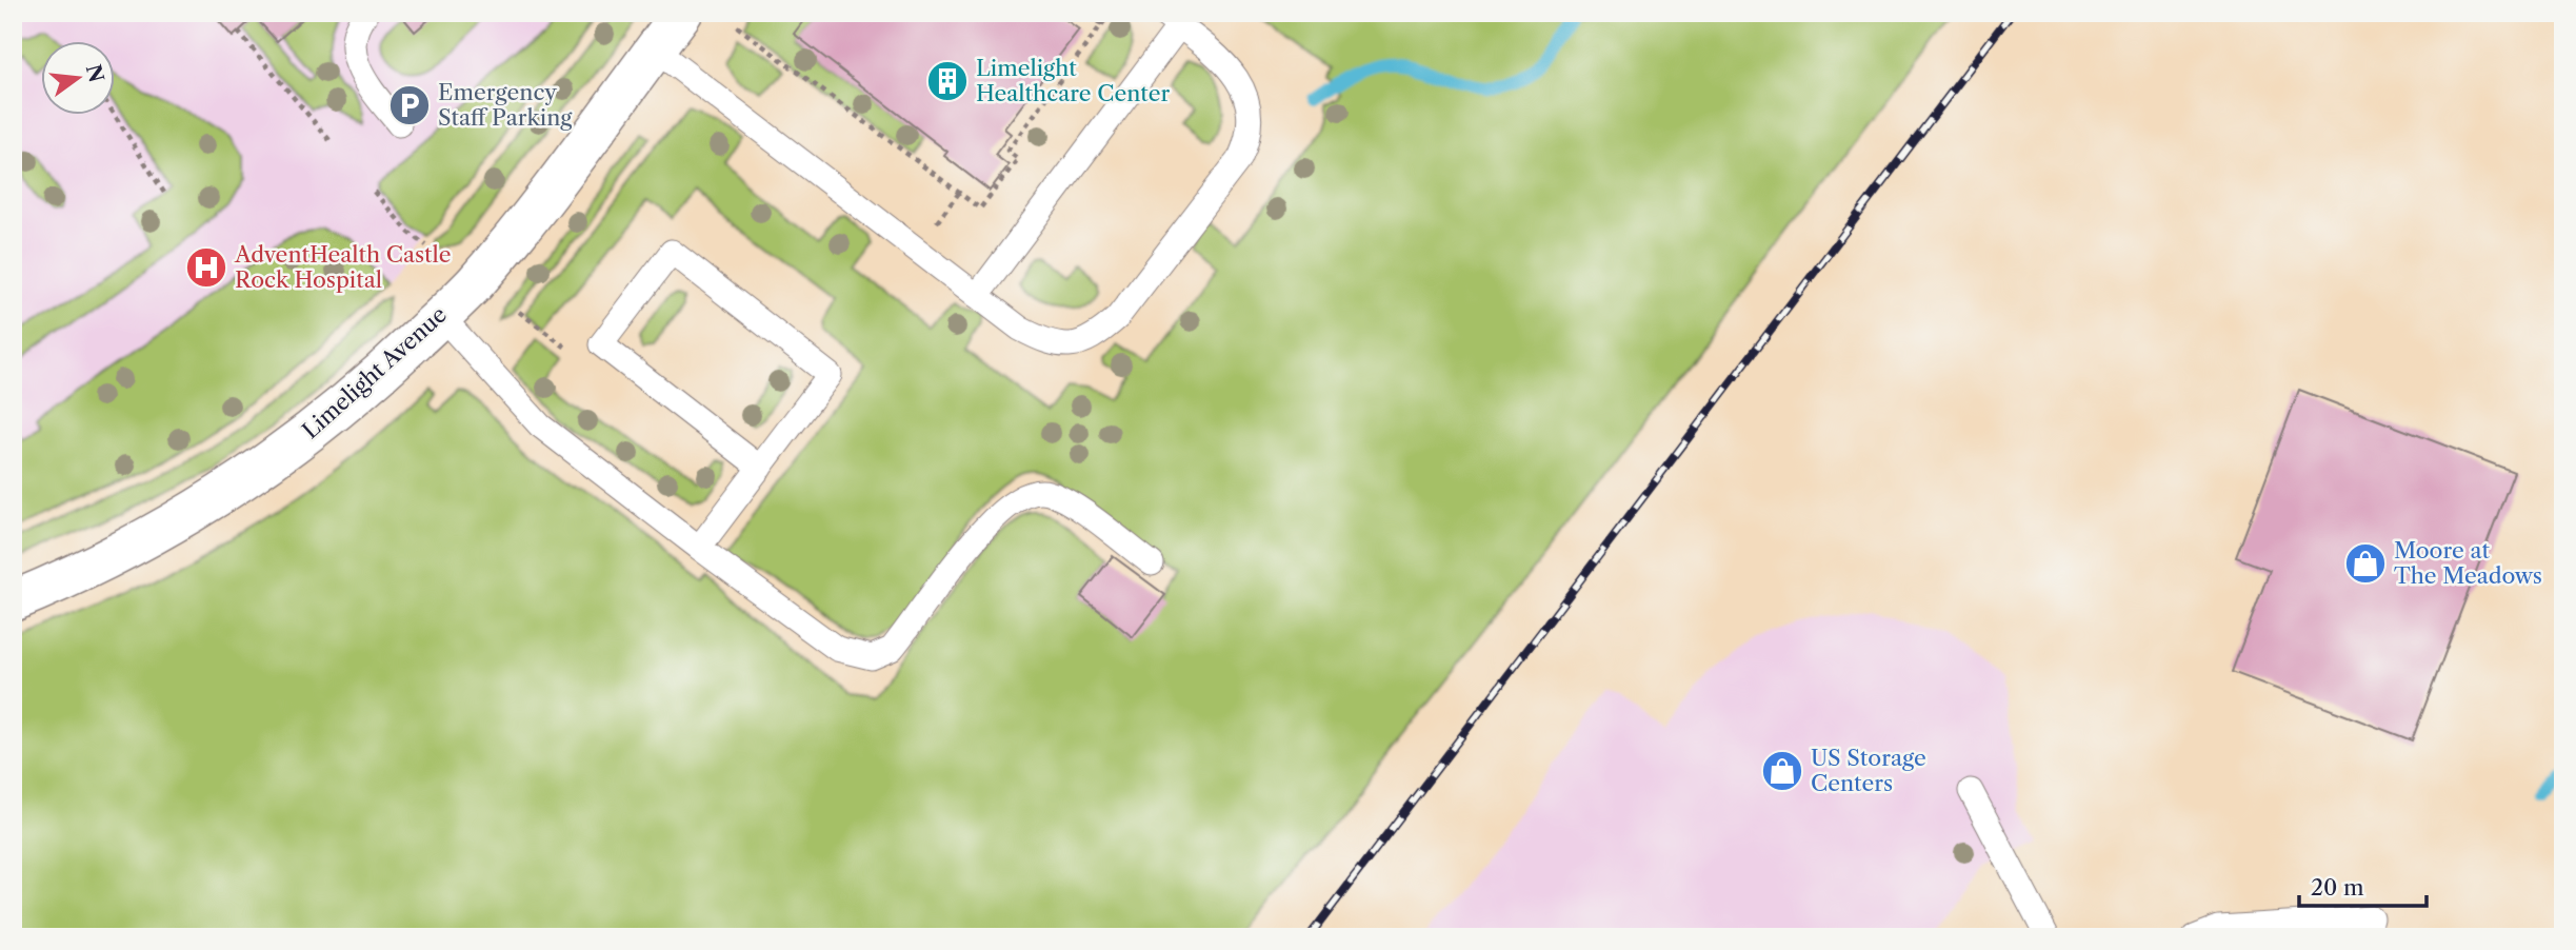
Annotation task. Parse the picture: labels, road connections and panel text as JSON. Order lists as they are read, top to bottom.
{
  "streets": {
    "street": ["Limelight Avenue"]
  },
  "places": {
    "building": ["Limelight Healthcare Center"],
    "parking": ["Emergency Staff Parking"],
    "hospital": ["AdventHealth Castle Rock Hospital"],
    "shop": ["Moore at The Meadows", "US Storage Centers"]
  },
  "scale_bar": "20 m",
  "north": "right"
}
